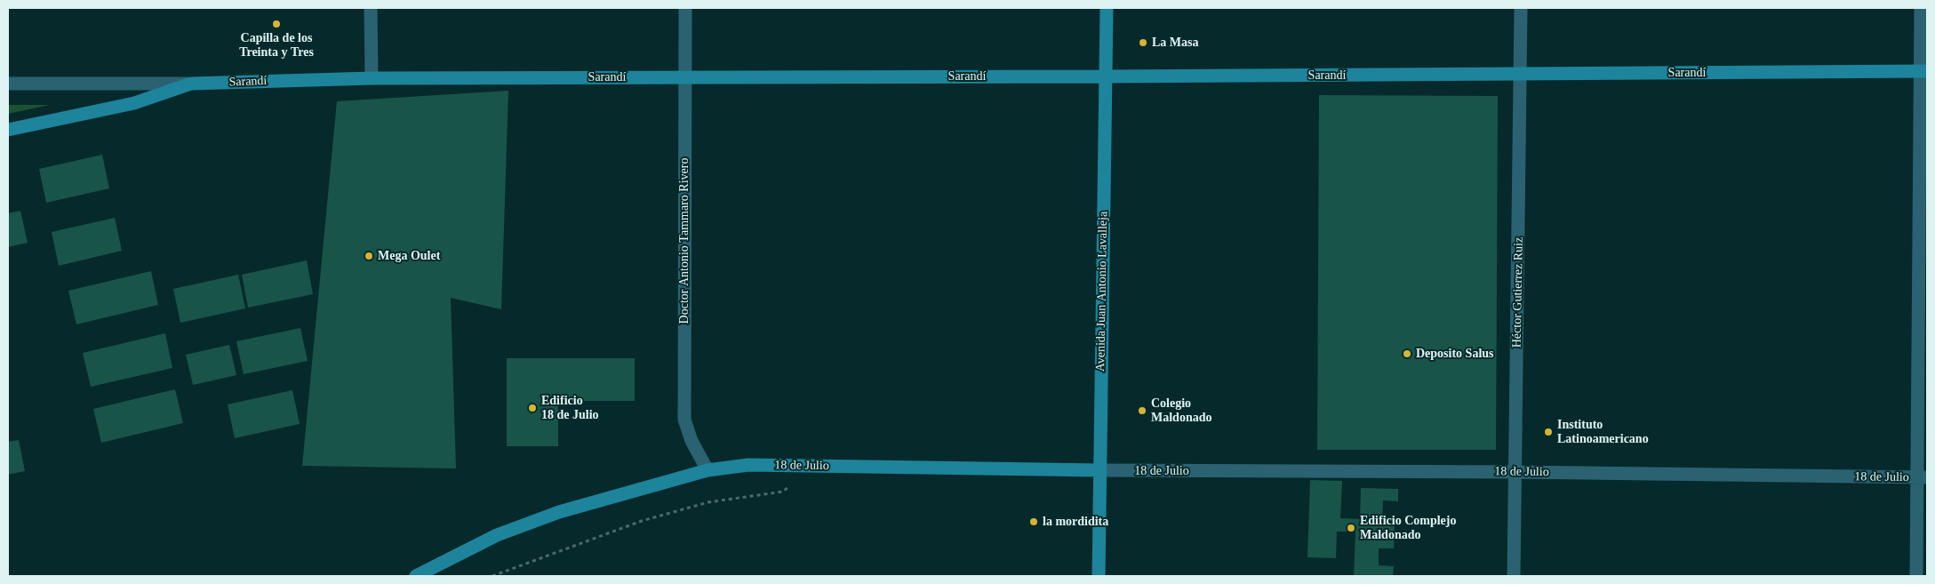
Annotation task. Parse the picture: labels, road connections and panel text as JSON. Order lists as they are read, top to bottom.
{
  "streets": {
    "street": [
      "Sarandí",
      "Doctor Antonio Tammaro Rivero",
      "Avenida Juan Antonio Lavalleja",
      "Héctor Gutierrez Ruiz",
      "18 de Julio"
    ]
  },
  "crossings": [
    ["Sarandí", "Doctor Antonio Tammaro Rivero"],
    ["Sarandí", "Avenida Juan Antonio Lavalleja"],
    ["Sarandí", "Héctor Gutierrez Ruiz"],
    ["Doctor Antonio Tammaro Rivero", "18 de Julio"],
    ["Avenida Juan Antonio Lavalleja", "18 de Julio"],
    ["Héctor Gutierrez Ruiz", "18 de Julio"]
  ],
  "places": [
    "Capilla de los Treinta y Tres",
    "La Masa",
    "Mega Oulet",
    "Deposito Salus",
    "Edificio 18 de Julio",
    "Colegio Maldonado",
    "Instituto Latinoamericano",
    "la mordidita",
    "Edificio Complejo Maldonado"
  ]
}
